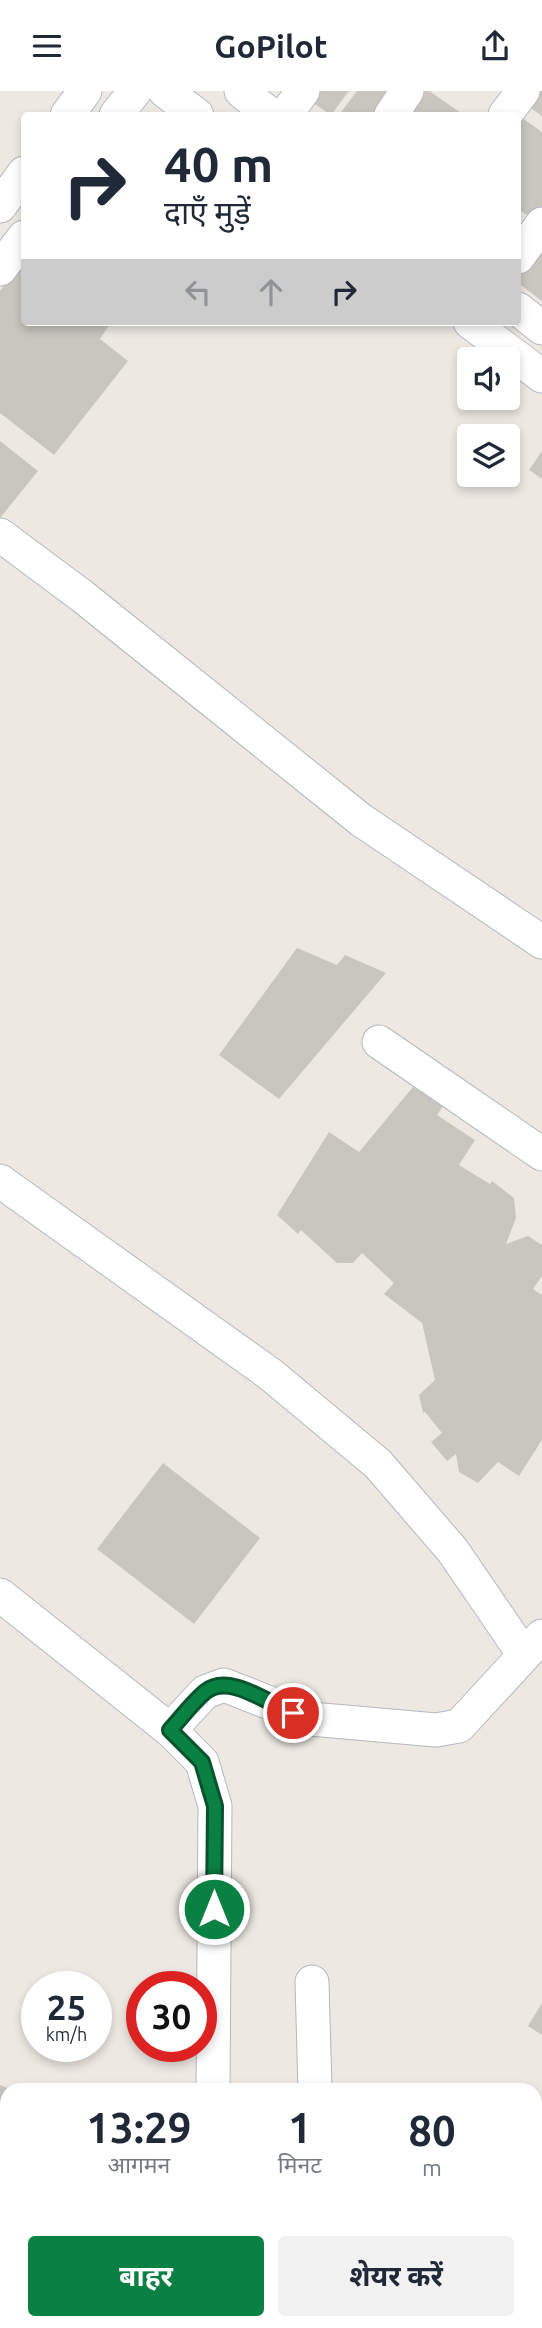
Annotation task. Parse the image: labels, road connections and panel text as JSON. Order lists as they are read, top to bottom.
{
  "page": {
    "header": "GoPilot",
    "turn": ["40 m", "दाएँ मुड़ें"],
    "speed": "25 km/h",
    "limit": "30",
    "eta": [
      "13:29",
      "आगमन",
      "1",
      "मिनट",
      "80",
      "m"
    ],
    "buttons": ["बाहर", "शेयर करें"]
  }
}
